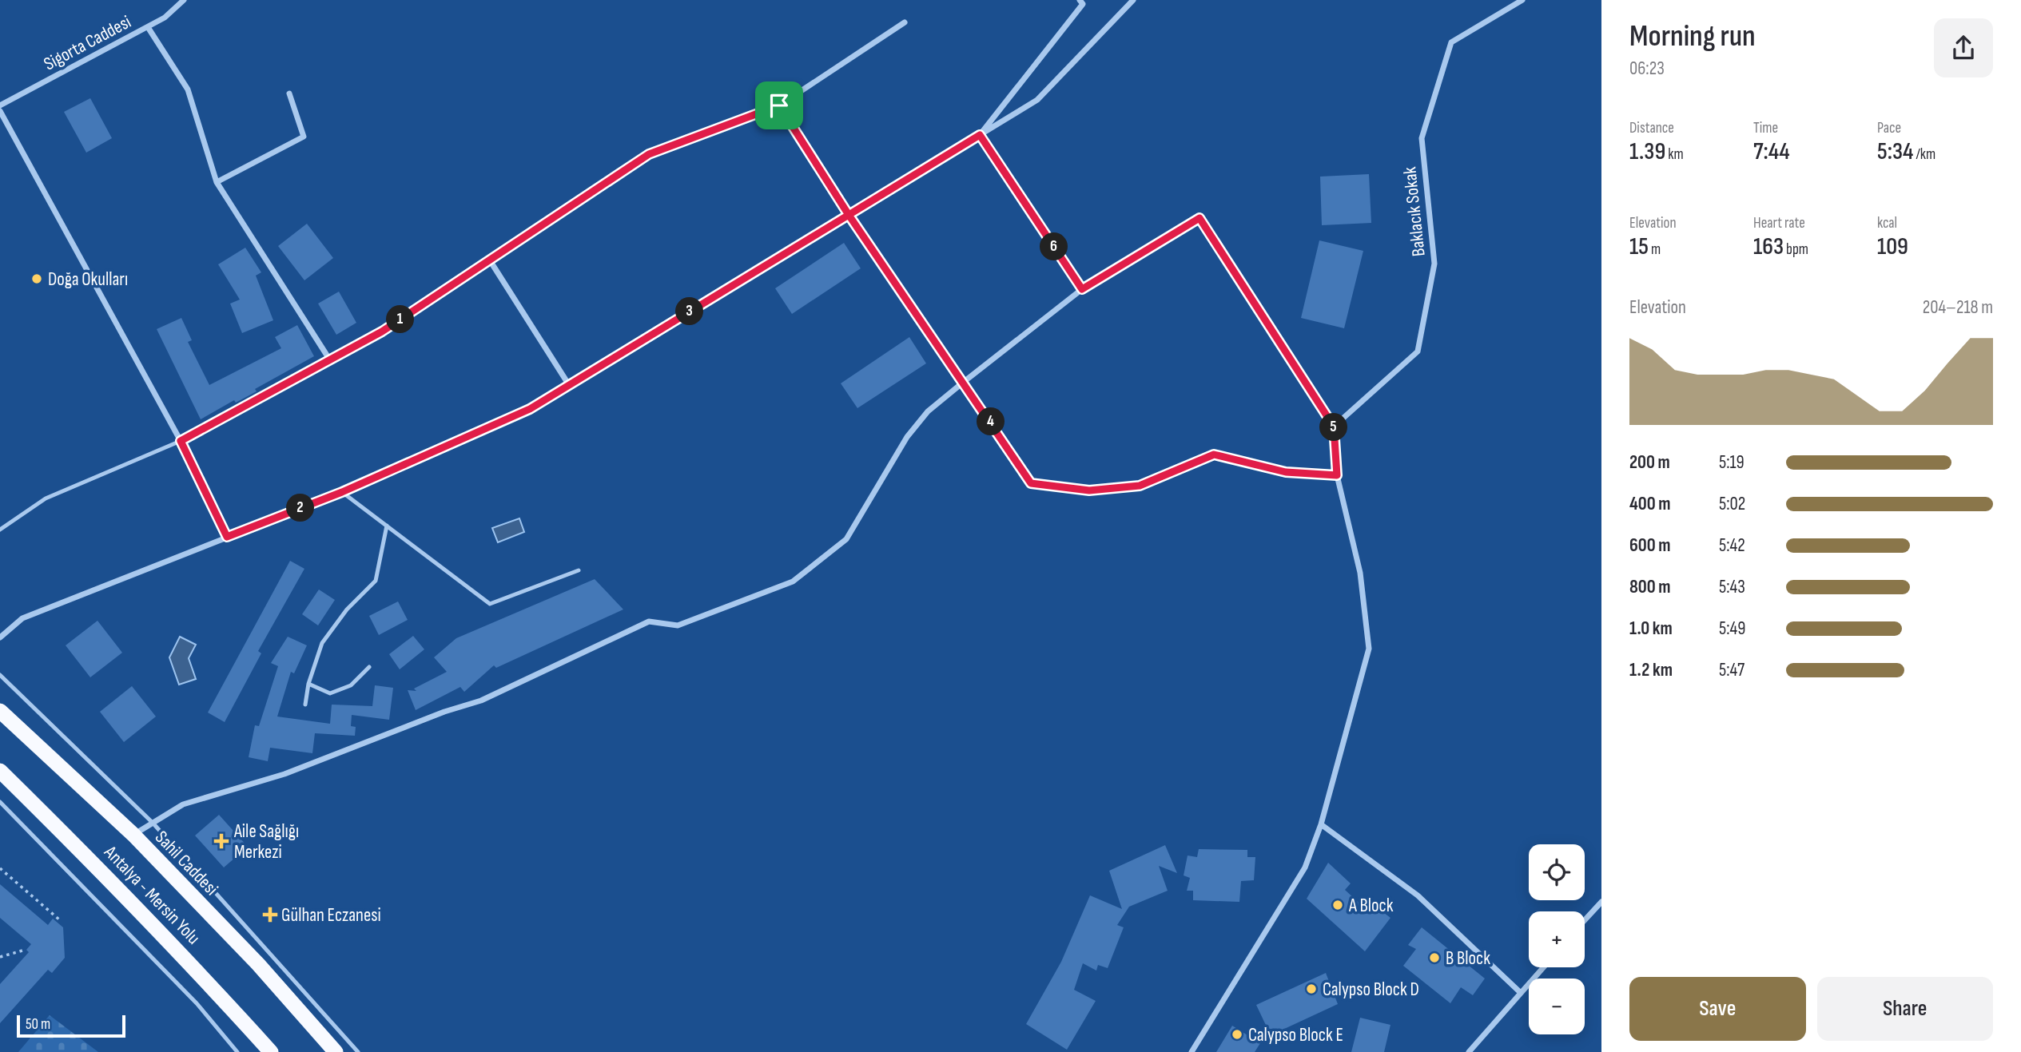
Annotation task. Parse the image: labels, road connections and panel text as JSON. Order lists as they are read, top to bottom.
{
  "streets": {
    "highway": ["Sahil Caddesi", "Antalya - Mersin Yolu"],
    "street": ["Sigorta Caddesi", "Baklacık Sokak"]
  },
  "places": {
    "other": [
      "Doğa Okulları",
      "A Block",
      "B Block",
      "Calypso Block D",
      "Calypso Block E"
    ],
    "health": ["Aile Sağlığı Merkezi", "Gülhan Eczanesi"]
  },
  "scale_bar": "50 m",
  "page": {
    "heading": ["Morning run", "06:23"],
    "stats": [
      ["Distance", "1.39 km"],
      ["Time", "7:44"],
      ["Pace", "5:34 /km"],
      ["Elevation", "15 m"],
      ["Heart rate", "163 bpm"],
      ["kcal", "109"]
    ],
    "pins": [
      "6",
      "3",
      "1",
      "4",
      "5",
      "2"
    ],
    "chart": ["Elevation", "204–218 m"],
    "list": [
      {
        "name": "200 m",
        "note": "5:19"
      },
      {
        "name": "400 m",
        "note": "5:02"
      },
      {
        "name": "600 m",
        "note": "5:42"
      },
      {
        "name": "800 m",
        "note": "5:43"
      },
      {
        "name": "1.0 km",
        "note": "5:49"
      },
      {
        "name": "1.2 km",
        "note": "5:47"
      }
    ],
    "map_buttons": ["+", "−"],
    "buttons": ["Save", "Share"],
    "scale": "50 m"
  }
}
